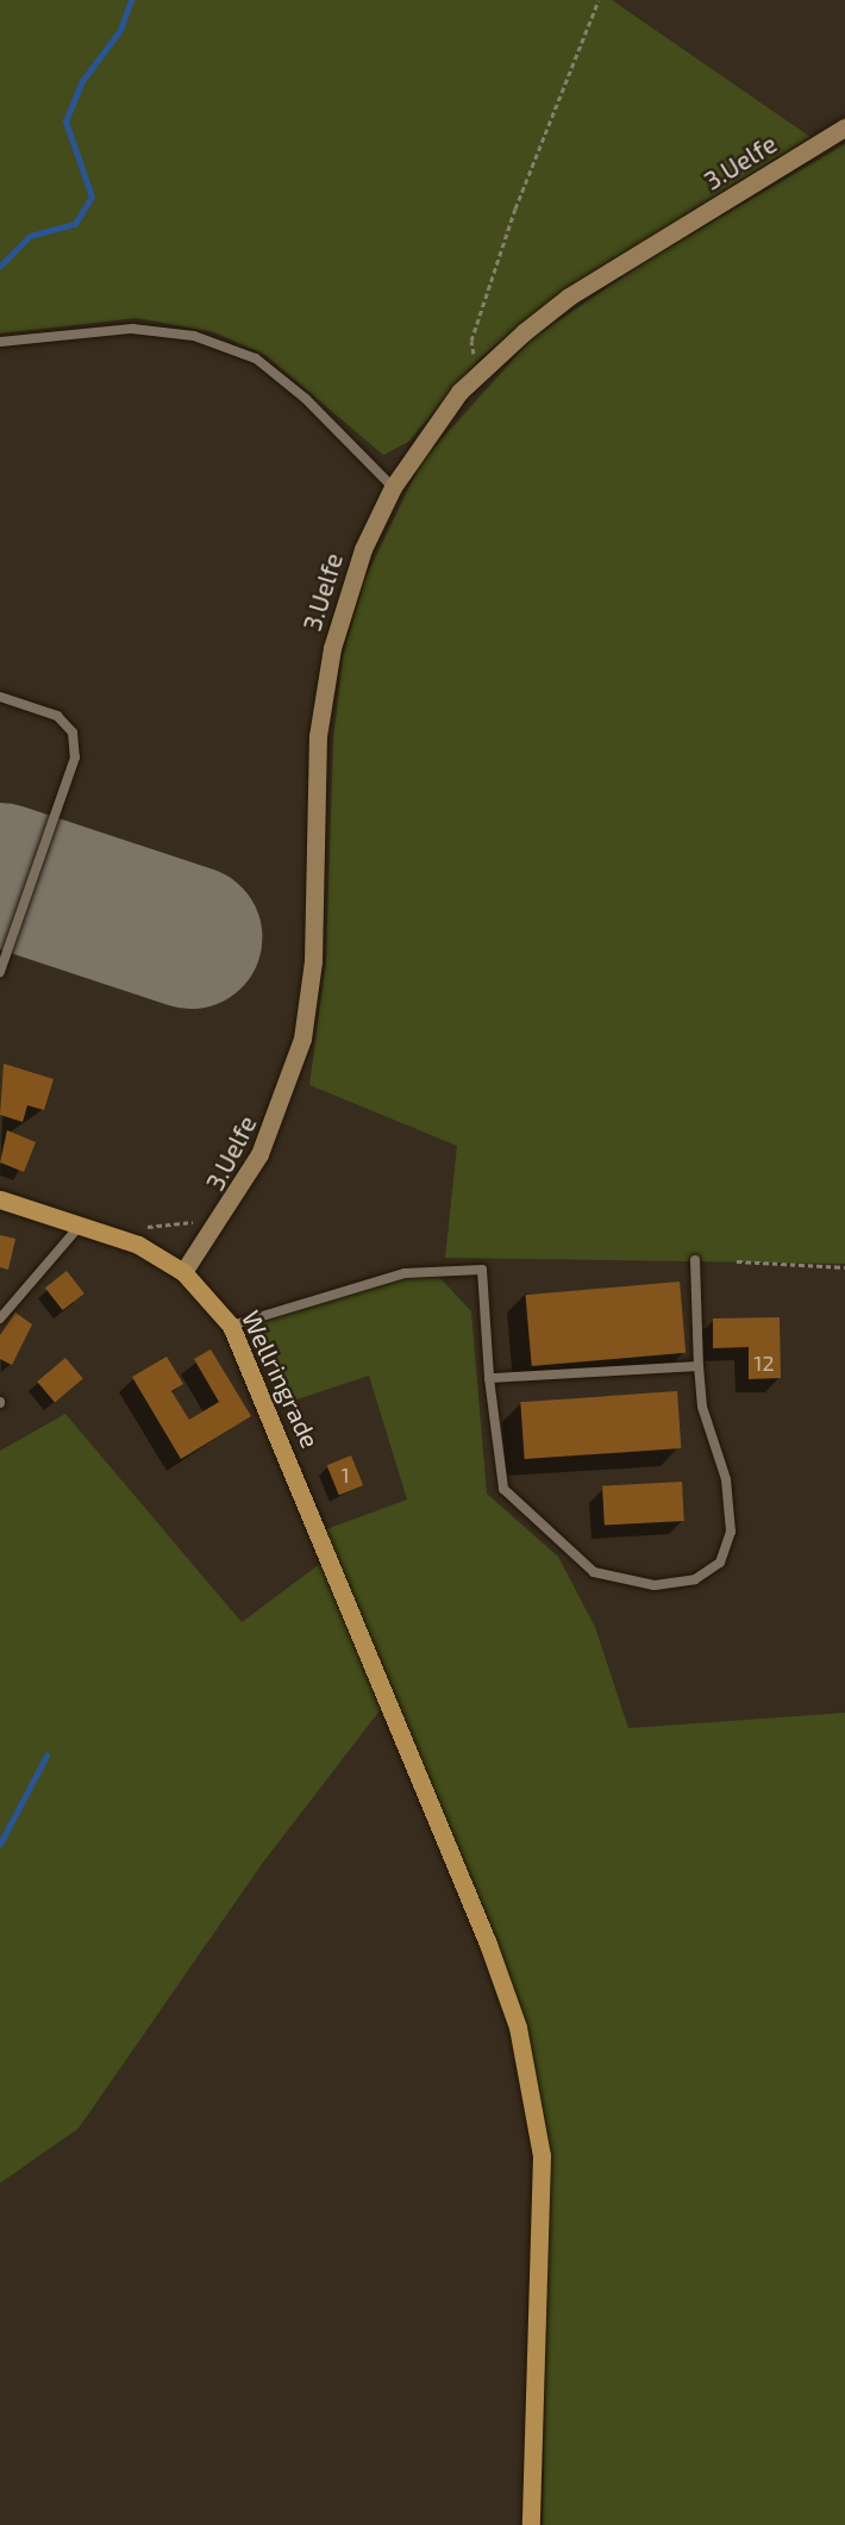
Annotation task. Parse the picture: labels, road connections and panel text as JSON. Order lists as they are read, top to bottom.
{
  "streets": {
    "main road": ["Wellringrade"],
    "street": ["3.Uelfe"]
  },
  "crossings": [
    ["3.Uelfe", "Wellringrade"]
  ],
  "house_numbers": ["12", "1"]
}
